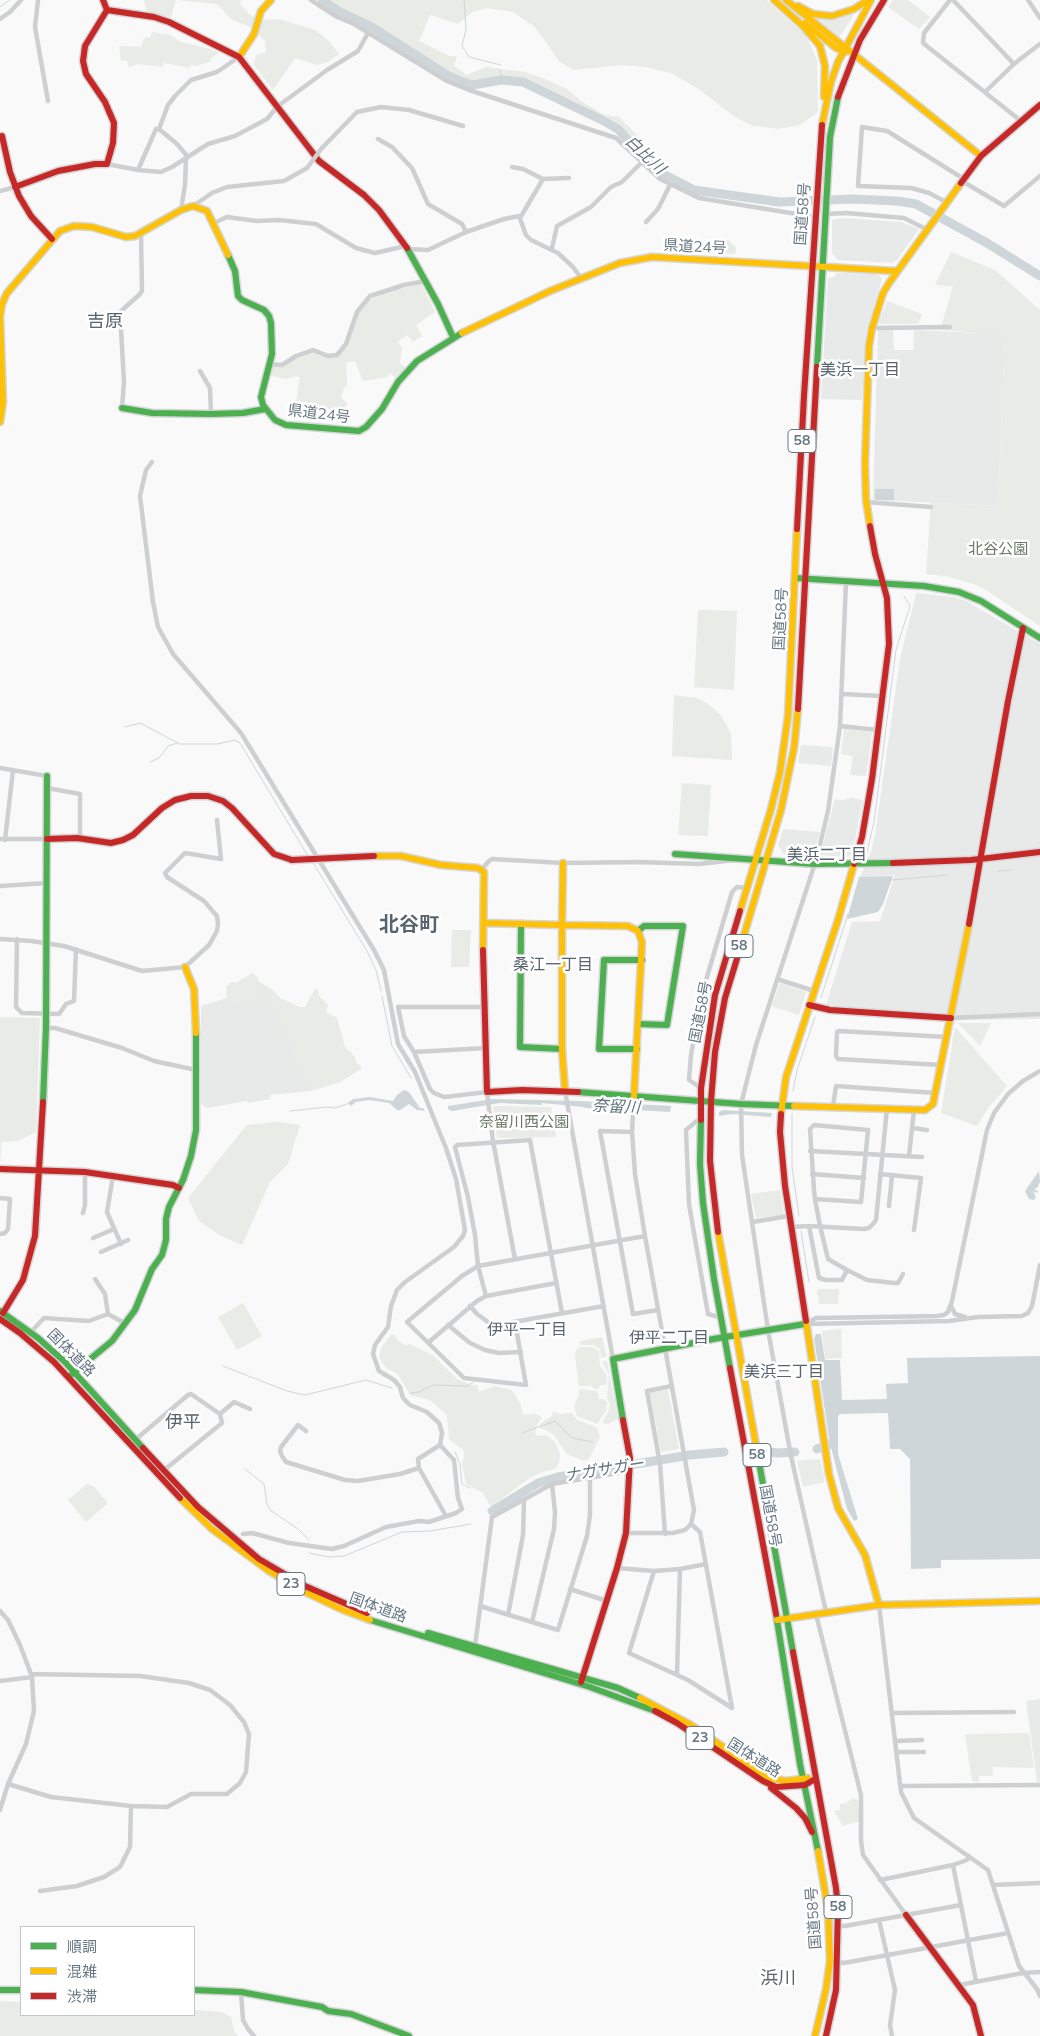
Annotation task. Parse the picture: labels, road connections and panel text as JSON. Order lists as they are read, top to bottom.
{
  "streets": {
    "main road": [
      "国道58号",
      "県道24号",
      "58",
      "国体道路",
      "23"
    ]
  },
  "crossings": [
    ["国道58号", "県道24号"],
    ["国道58号", "国体道路"]
  ],
  "districts": [
    "吉原",
    "美浜一丁目",
    "美浜二丁目",
    "北谷町",
    "桑江一丁目",
    "伊平一丁目",
    "伊平二丁目",
    "美浜三丁目",
    "伊平",
    "浜川"
  ],
  "water": ["白比川", "奈留川", "ナガサガー"],
  "parks": ["北谷公園", "奈留川西公園"],
  "legend": ["順調", "混雑", "渋滞"]
}
